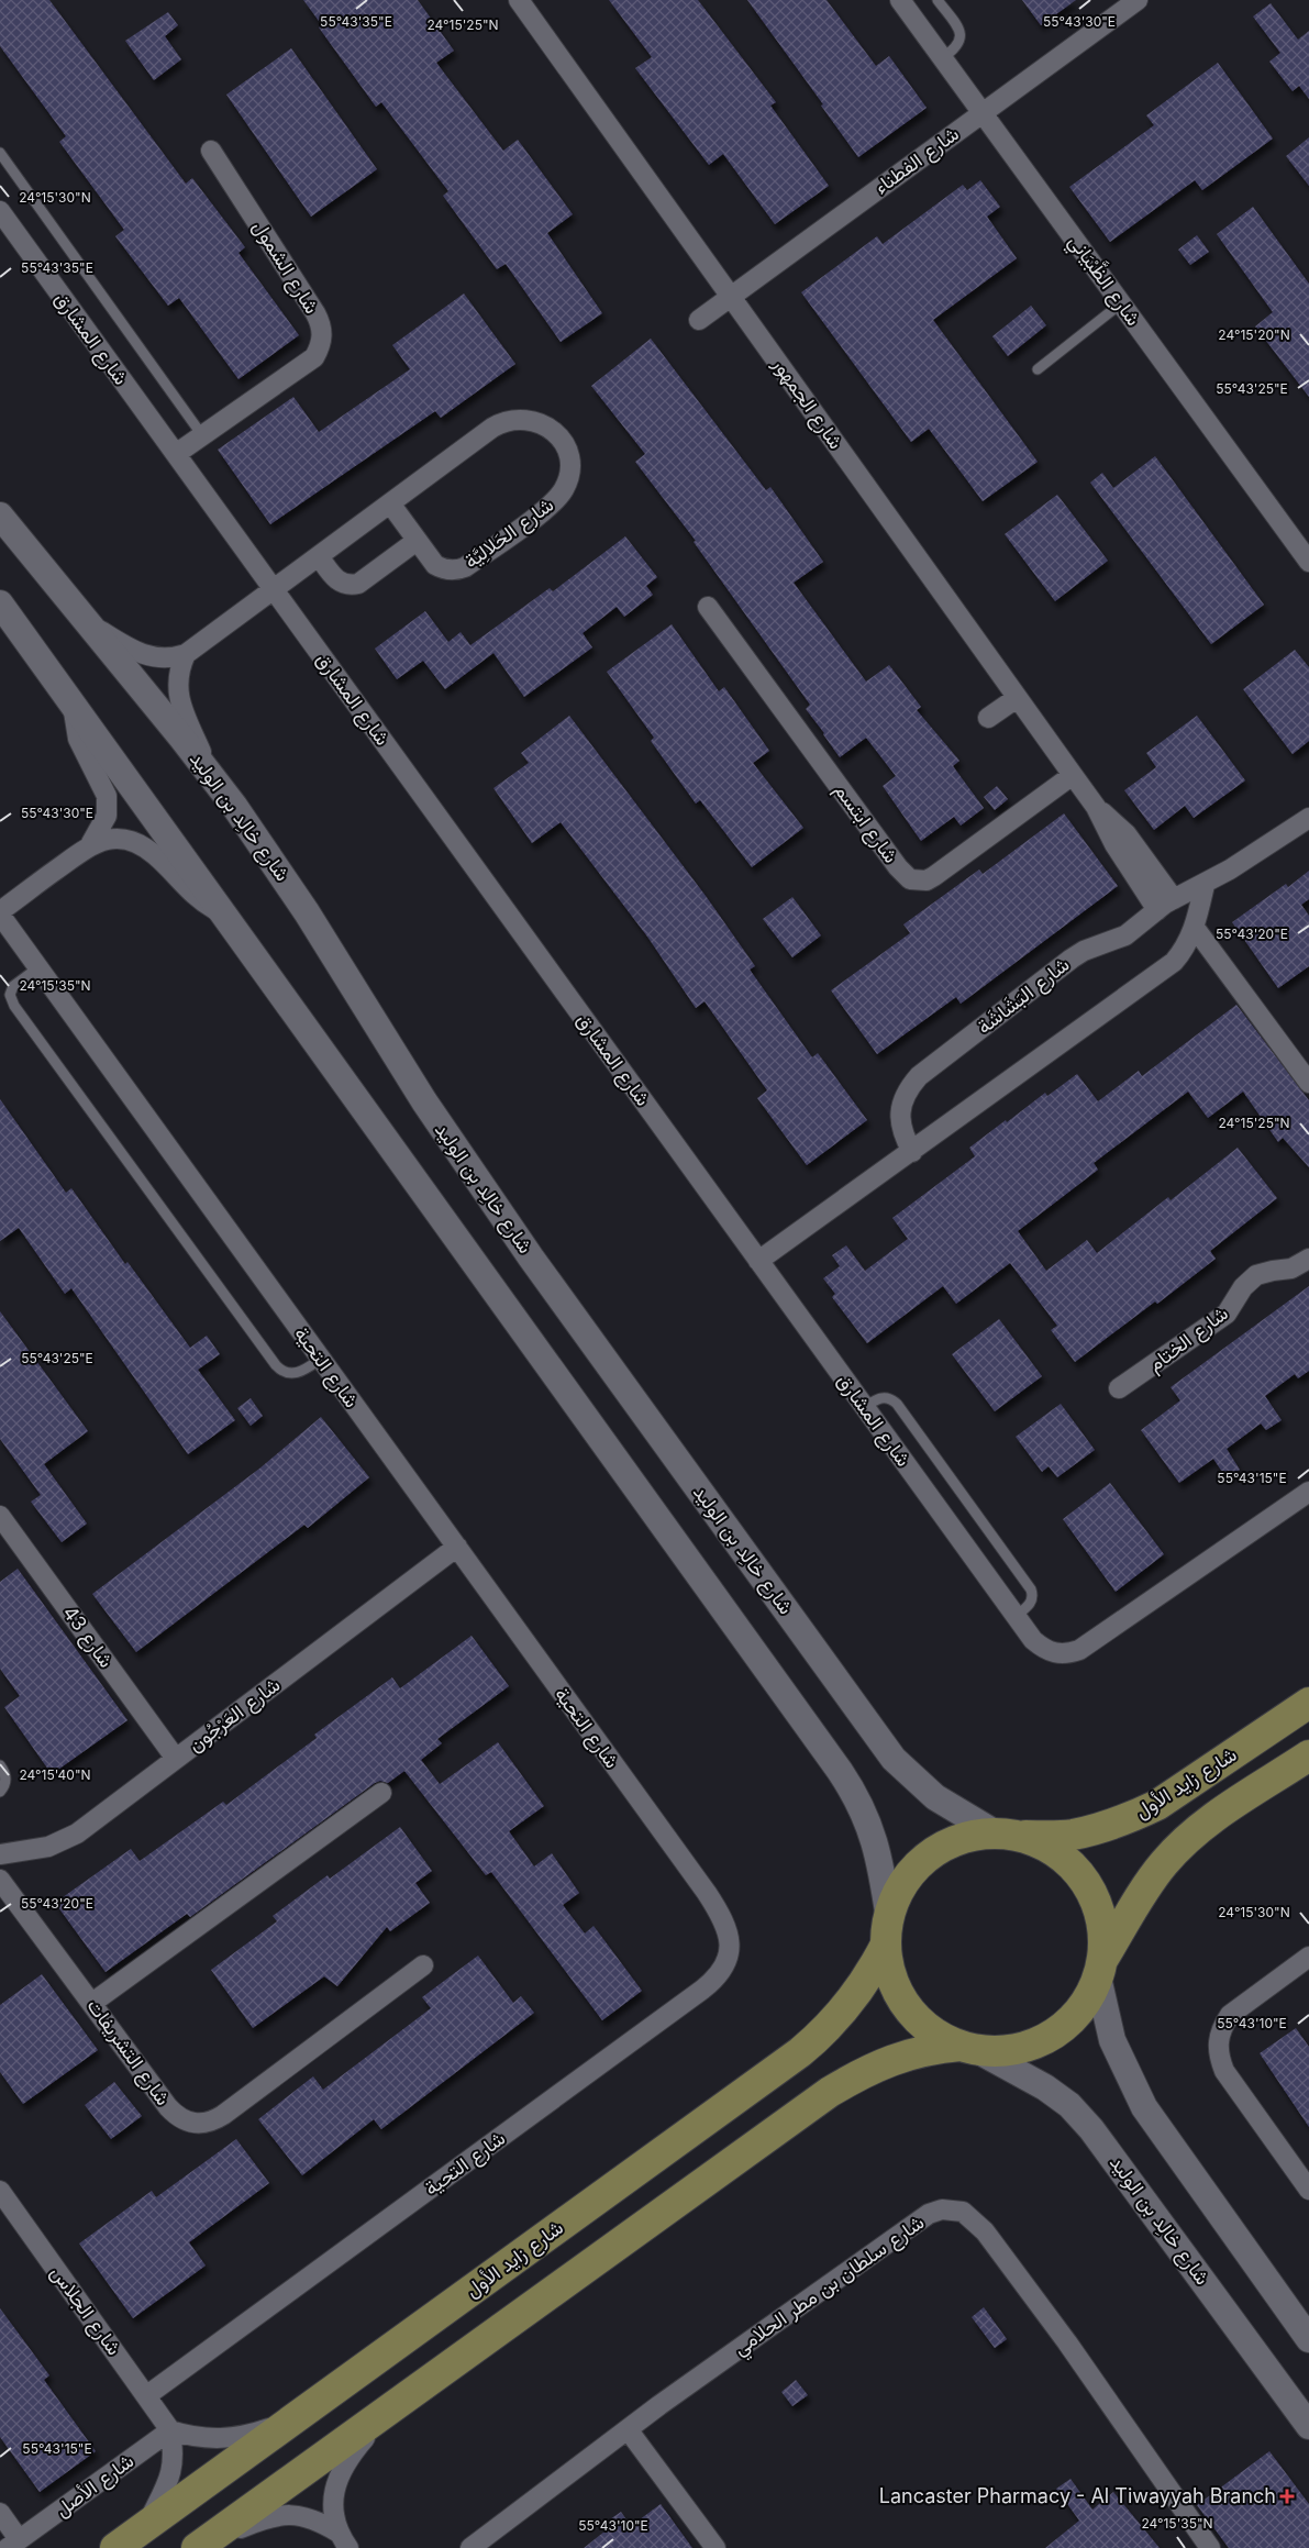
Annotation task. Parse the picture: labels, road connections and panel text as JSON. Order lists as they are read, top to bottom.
{
  "streets": {
    "main road": ["شارع زايد الأول"],
    "street": [
      "شارع الفطناء",
      "شارع الشمول",
      "شارع الظَّبْيَاني",
      "شارع المشارق",
      "شارع الجمهور",
      "شارع الحَلالِيَّة",
      "شارع خالِد بن الوليد",
      "شارع ابتسم",
      "شارع البَشَاشَة",
      "شارع الختام",
      "شارع التحية",
      "شارع 43",
      "شارع العَرْجُون",
      "شارع التشريفات",
      "شارع سلطان بن مطر الحلامي",
      "شارع الجلاس",
      "شارع الأصل"
    ]
  },
  "crossings": [
    ["شارع الفطناء", "شارع الظَّبْيَاني"],
    ["شارع الفطناء", "شارع الجمهور"],
    ["شارع الشمول", "شارع المشارق"],
    ["شارع المشارق", "شارع الحَلالِيَّة"],
    ["شارع الجمهور", "شارع ابتسم"],
    ["شارع الجمهور", "شارع البَشَاشَة"],
    ["شارع الحَلالِيَّة", "شارع خالِد بن الوليد"],
    ["شارع خالِد بن الوليد", "شارع زايد الأول"],
    ["شارع التحية", "شارع العَرْجُون"],
    ["شارع التحية", "شارع الجلاس"],
    ["شارع 43", "شارع العَرْجُون"],
    ["شارع الجلاس", "شارع الأصل"]
  ],
  "places": {
    "health": ["Lancaster Pharmacy - Al Tiwayyah Branch"]
  },
  "coordinates": [
    "55°43'35\"E",
    "55°43'30\"E",
    "24°15'25\"N",
    "24°15'30\"N",
    "24°15'20\"N",
    "55°43'25\"E",
    "55°43'20\"E",
    "24°15'35\"N",
    "55°43'15\"E",
    "24°15'40\"N",
    "55°43'10\"E"
  ]
}
